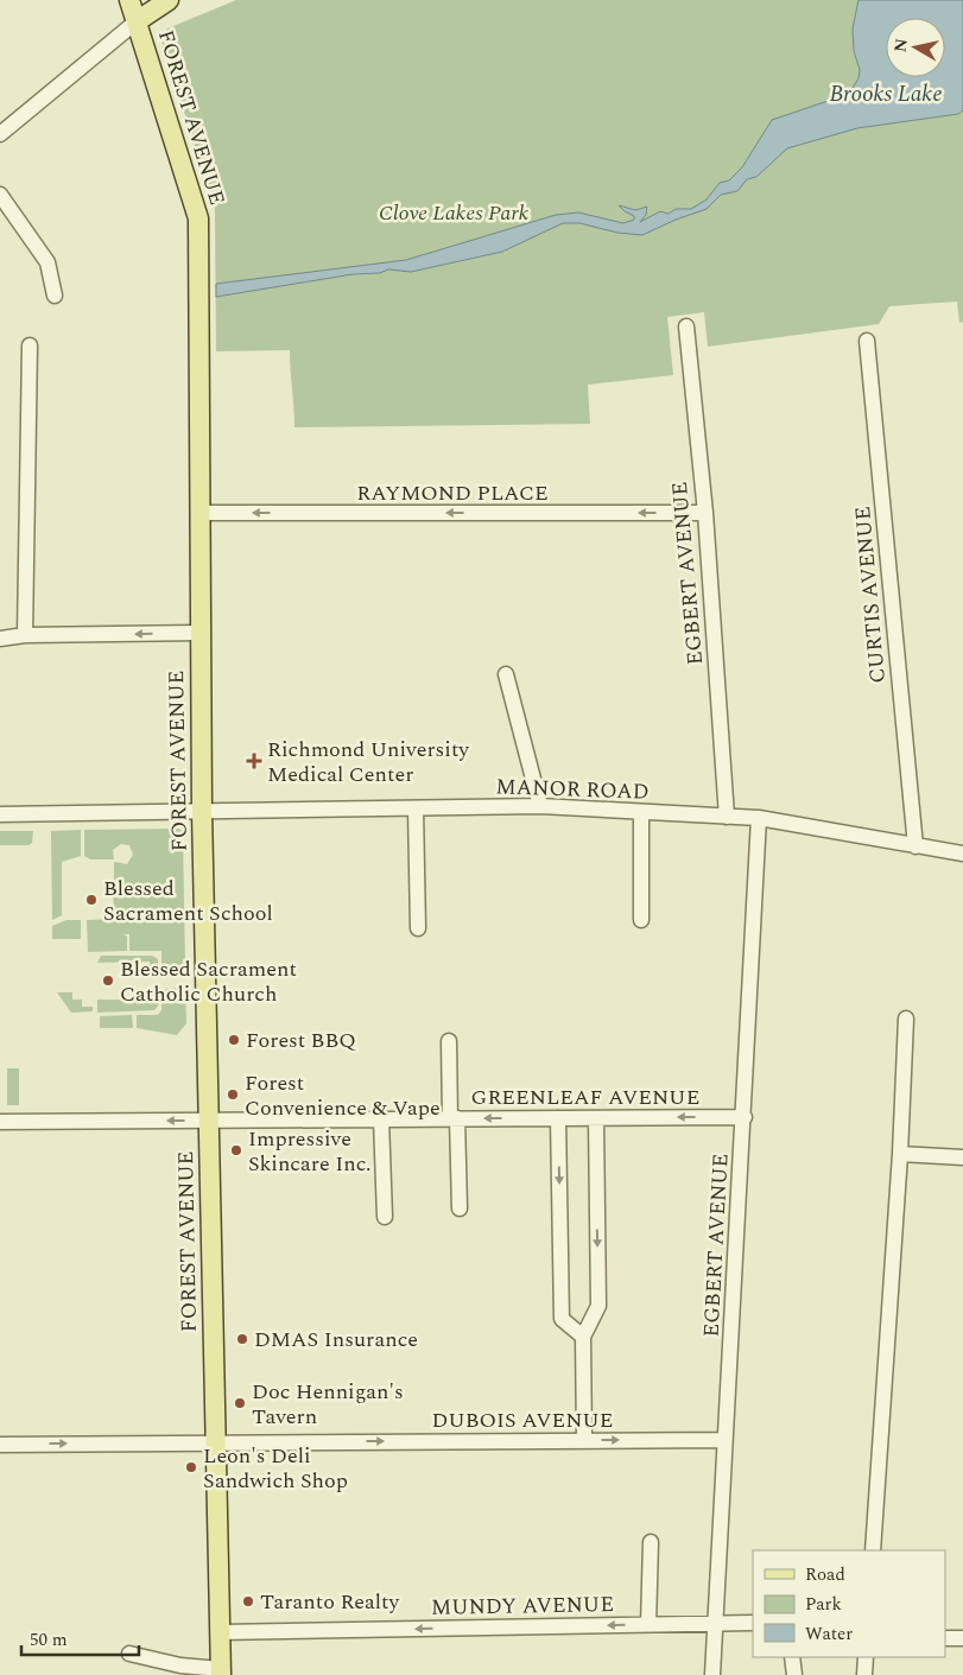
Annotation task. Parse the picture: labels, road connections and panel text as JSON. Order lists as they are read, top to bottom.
{
  "streets": {
    "main road": ["FOREST AVENUE"],
    "street": [
      "RAYMOND PLACE",
      "EGBERT AVENUE",
      "CURTIS AVENUE",
      "MANOR ROAD",
      "GREENLEAF AVENUE",
      "DUBOIS AVENUE",
      "MUNDY AVENUE"
    ]
  },
  "crossings": [
    ["FOREST AVENUE", "RAYMOND PLACE"],
    ["FOREST AVENUE", "MANOR ROAD"],
    ["FOREST AVENUE", "GREENLEAF AVENUE"],
    ["FOREST AVENUE", "DUBOIS AVENUE"],
    ["FOREST AVENUE", "MUNDY AVENUE"],
    ["RAYMOND PLACE", "EGBERT AVENUE"],
    ["EGBERT AVENUE", "MANOR ROAD"],
    ["EGBERT AVENUE", "GREENLEAF AVENUE"],
    ["EGBERT AVENUE", "DUBOIS AVENUE"],
    ["EGBERT AVENUE", "MUNDY AVENUE"],
    ["CURTIS AVENUE", "MANOR ROAD"]
  ],
  "one_way": [
    "RAYMOND PLACE",
    "GREENLEAF AVENUE",
    "DUBOIS AVENUE",
    "MUNDY AVENUE"
  ],
  "water": ["Brooks Lake"],
  "parks": ["Clove Lakes Park"],
  "places": {
    "health": ["Richmond University Medical Center"],
    "other": [
      "Blessed Sacrament School",
      "Blessed Sacrament Catholic Church",
      "Forest BBQ",
      "Forest Convenience & Vape",
      "Impressive Skincare Inc.",
      "DMAS Insurance",
      "Doc Hennigan's Tavern",
      "Leon's Deli Sandwich Shop",
      "Taranto Realty"
    ]
  },
  "legend": ["Road", "Park", "Water"],
  "scale_bar": "50 m",
  "north": "left"
}
